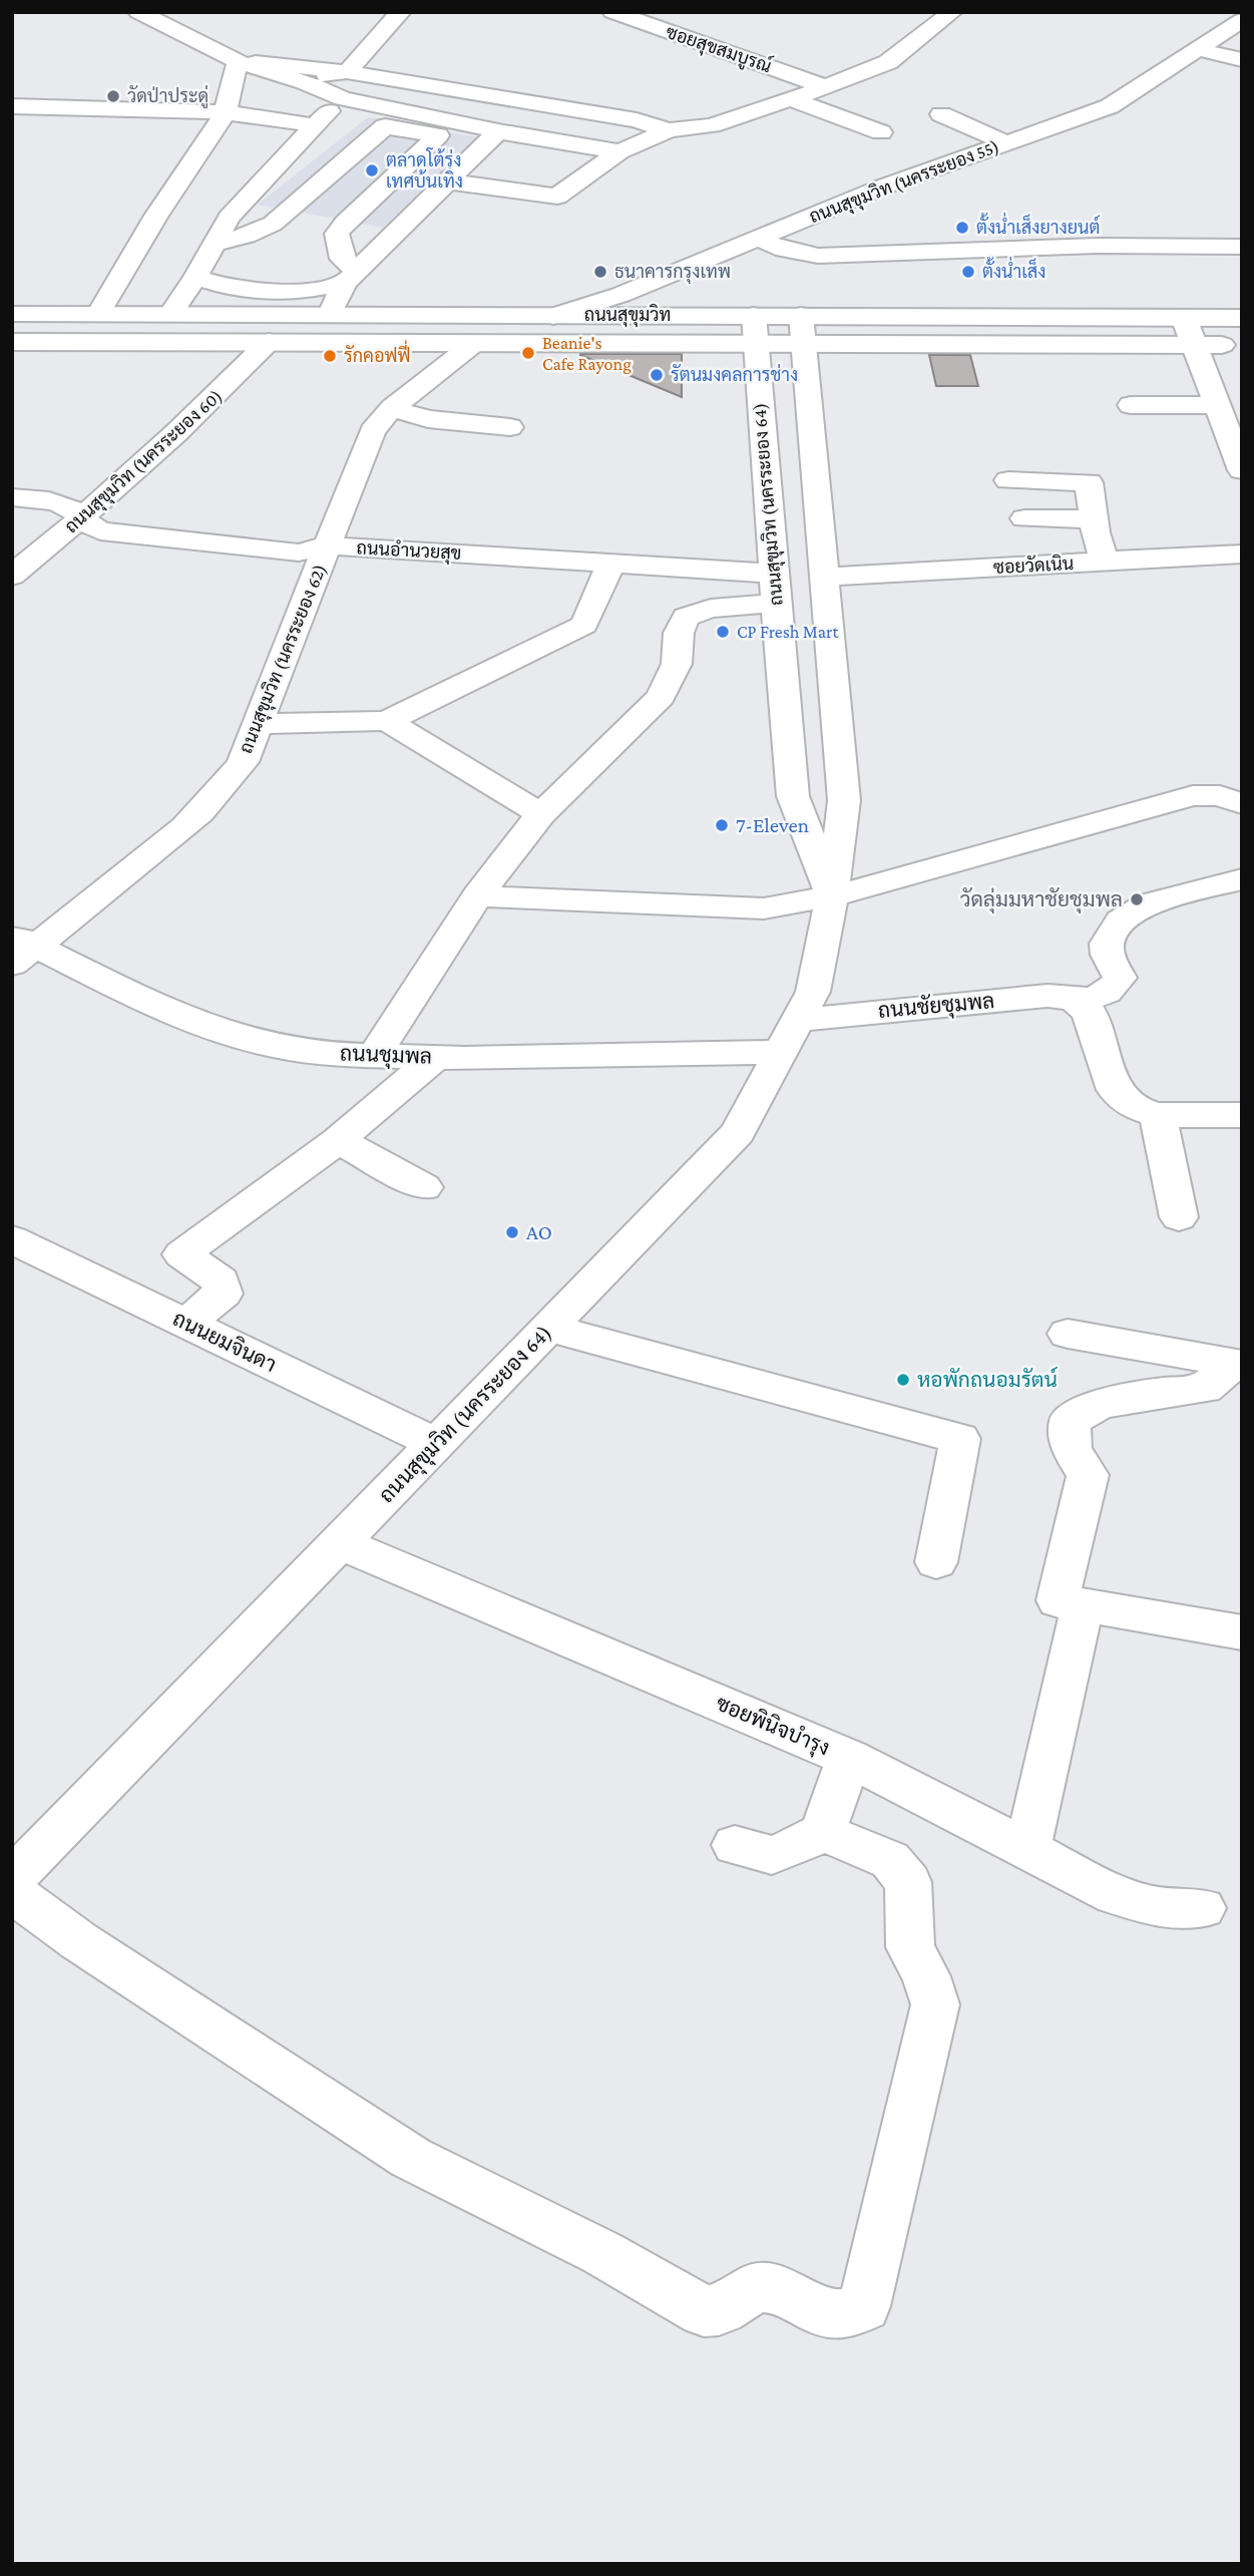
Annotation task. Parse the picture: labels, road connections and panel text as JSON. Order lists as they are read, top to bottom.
{
  "streets": {
    "street": [
      "ซอยสุขสมบูรณ์",
      "ถนนสุขุมวิท (นครระยอง 55)",
      "ถนนสุขุมวิท",
      "ถนนสุขุมวิท (นครระยอง 60)",
      "ถนนสุขุมวิท (นครระยอง 64)",
      "ถนนอำนวยสุข",
      "ซอยวัดเนิน",
      "ถนนสุขุมวิท (นครระยอง 62)",
      "ถนนชัยชุมพล",
      "ถนนชุมพล",
      "ถนนยมจินดา",
      "ซอยพินิจบำรุง"
    ]
  },
  "crossings": [
    ["ถนนสุขุมวิท (นครระยอง 55)", "ถนนสุขุมวิท"],
    ["ถนนสุขุมวิท", "ถนนสุขุมวิท (นครระยอง 60)"],
    ["ถนนสุขุมวิท", "ถนนสุขุมวิท (นครระยอง 64)"],
    ["ถนนสุขุมวิท", "ถนนสุขุมวิท (นครระยอง 62)"],
    ["ถนนสุขุมวิท (นครระยอง 60)", "ถนนอำนวยสุข"],
    ["ถนนสุขุมวิท (นครระยอง 64)", "ถนนอำนวยสุข"],
    ["ถนนสุขุมวิท (นครระยอง 64)", "ซอยวัดเนิน"],
    ["ถนนสุขุมวิท (นครระยอง 64)", "ถนนชัยชุมพล"],
    ["ถนนสุขุมวิท (นครระยอง 64)", "ถนนชุมพล"],
    ["ถนนสุขุมวิท (นครระยอง 64)", "ถนนยมจินดา"],
    ["ถนนสุขุมวิท (นครระยอง 64)", "ซอยพินิจบำรุง"],
    ["ถนนอำนวยสุข", "ถนนสุขุมวิท (นครระยอง 62)"],
    ["ถนนสุขุมวิท (นครระยอง 62)", "ถนนชุมพล"],
    ["ถนนชัยชุมพล", "ถนนชุมพล"]
  ],
  "places": [
    "วัดป่าประดู่",
    "ตลาดโต้รุ่ง เทศบ้นเทิง",
    "ตั้งน่ำเส็งยางยนต์",
    "ธนาคารกรุงเทพ",
    "ตั้งน่ำเส็ง",
    "Beanie's Cafe Rayong",
    "รักคอฟฟี่",
    "รัตนมงคลการช่าง",
    "CP Fresh Mart",
    "7-Eleven",
    "วัดลุ่มมหาชัยชุมพล",
    "AO",
    "หอพักถนอมรัตน์"
  ]
}
